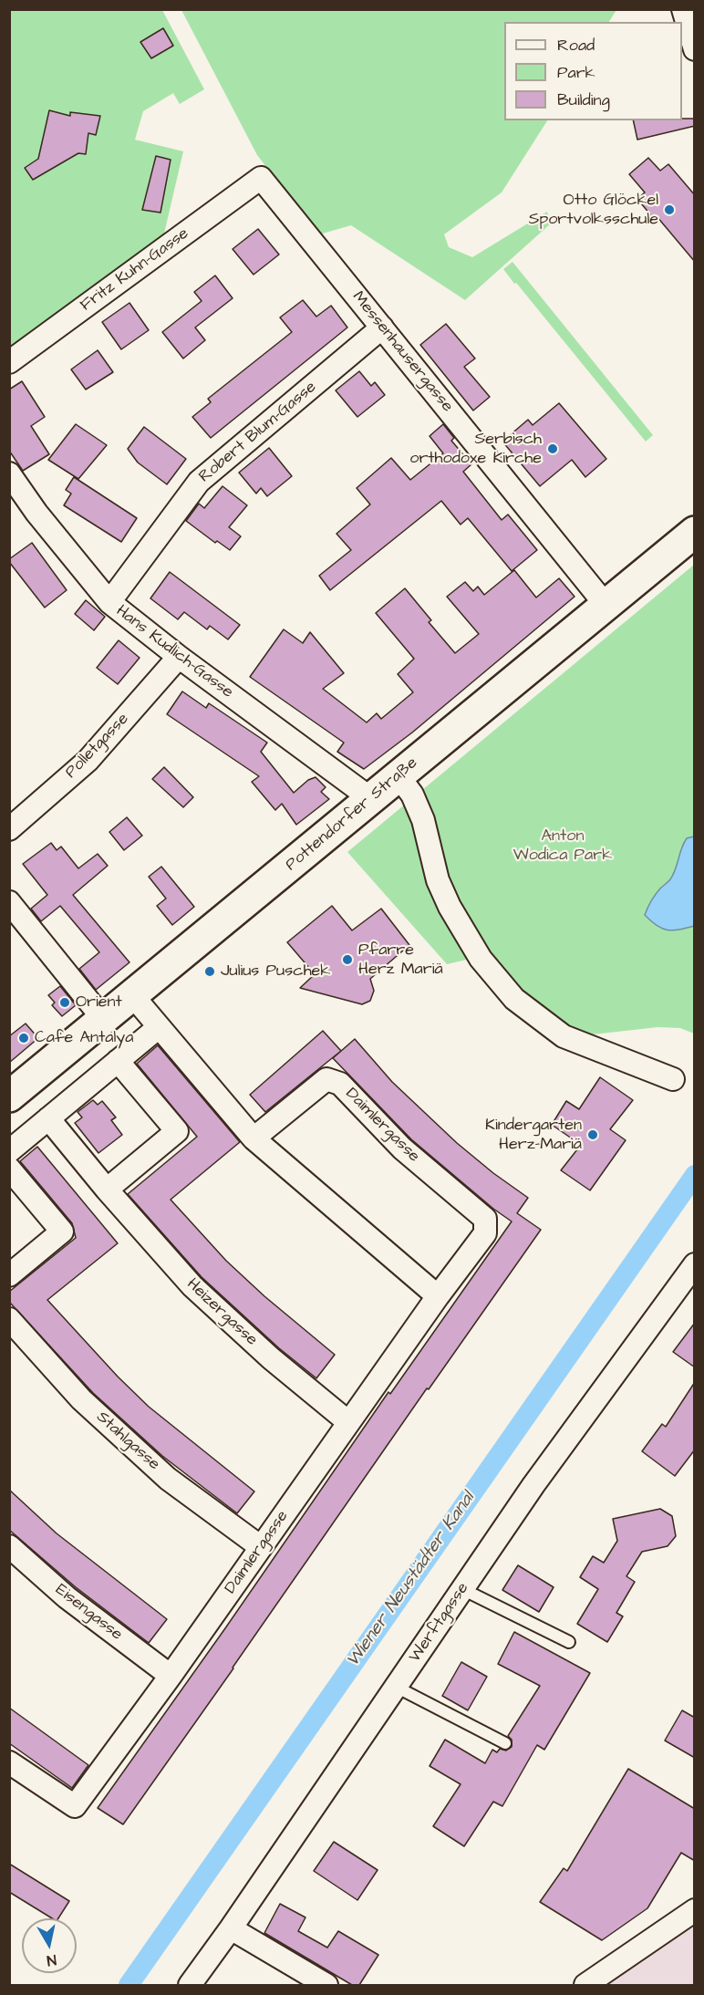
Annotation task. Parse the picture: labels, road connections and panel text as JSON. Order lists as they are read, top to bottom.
{
  "streets": {
    "main road": ["Pottendorfer Straße"],
    "street": [
      "Fritz Kuhn-Gasse",
      "Messenhausergasse",
      "Robert Blum-Gasse",
      "Hans Kudlich-Gasse",
      "Polletgasse",
      "Daimlergasse",
      "Heizergasse",
      "Stahlgasse",
      "Eisengasse",
      "Werftgasse"
    ]
  },
  "crossings": [
    ["Fritz Kuhn-Gasse", "Messenhausergasse"],
    ["Messenhausergasse", "Robert Blum-Gasse"],
    ["Messenhausergasse", "Pottendorfer Straße"],
    ["Robert Blum-Gasse", "Hans Kudlich-Gasse"],
    ["Hans Kudlich-Gasse", "Polletgasse"],
    ["Hans Kudlich-Gasse", "Pottendorfer Straße"],
    ["Daimlergasse", "Heizergasse"],
    ["Daimlergasse", "Stahlgasse"],
    ["Daimlergasse", "Eisengasse"]
  ],
  "water": ["Wiener Neustädter Kanal"],
  "parks": ["Anton Wodica Park"],
  "places": [
    "Otto Glöckel Sportvolksschule",
    "Serbisch orthodoxe Kirche",
    "Pfarre Herz Mariä",
    "Julius Puschek",
    "Orient",
    "Cafe Antalya",
    "Kindergarten Herz-Mariä"
  ],
  "legend": ["Road", "Park", "Building"],
  "north": "bottom"
}
